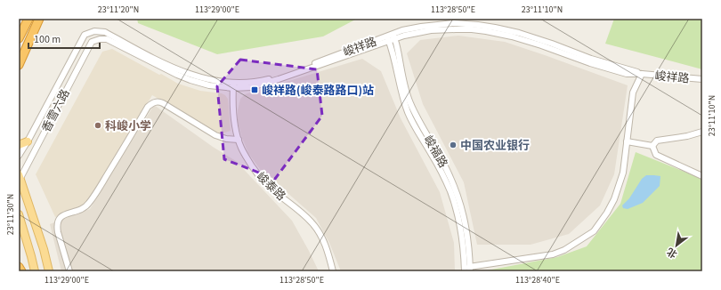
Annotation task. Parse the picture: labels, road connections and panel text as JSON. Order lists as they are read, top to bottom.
{
  "streets": {
    "street": [
      "峻祥路",
      "香雪六路",
      "峻福路",
      "峻泰路"
    ]
  },
  "crossings": [
    ["峻祥路", "香雪六路"],
    ["峻祥路", "峻福路"],
    ["峻祥路", "峻泰路"]
  ],
  "places": {
    "transit": ["峻祥路(峻泰路路口)站"],
    "other": ["科峻小学", "中国农业银行"]
  },
  "scale_bar": "100 m",
  "north": "bottom left",
  "coordinates": [
    "23°11'20\"N",
    "113°29'00\"E",
    "113°28'50\"E",
    "23°11'10\"N",
    "23°11'30\"N",
    "113°28'40\"E"
  ]
}
